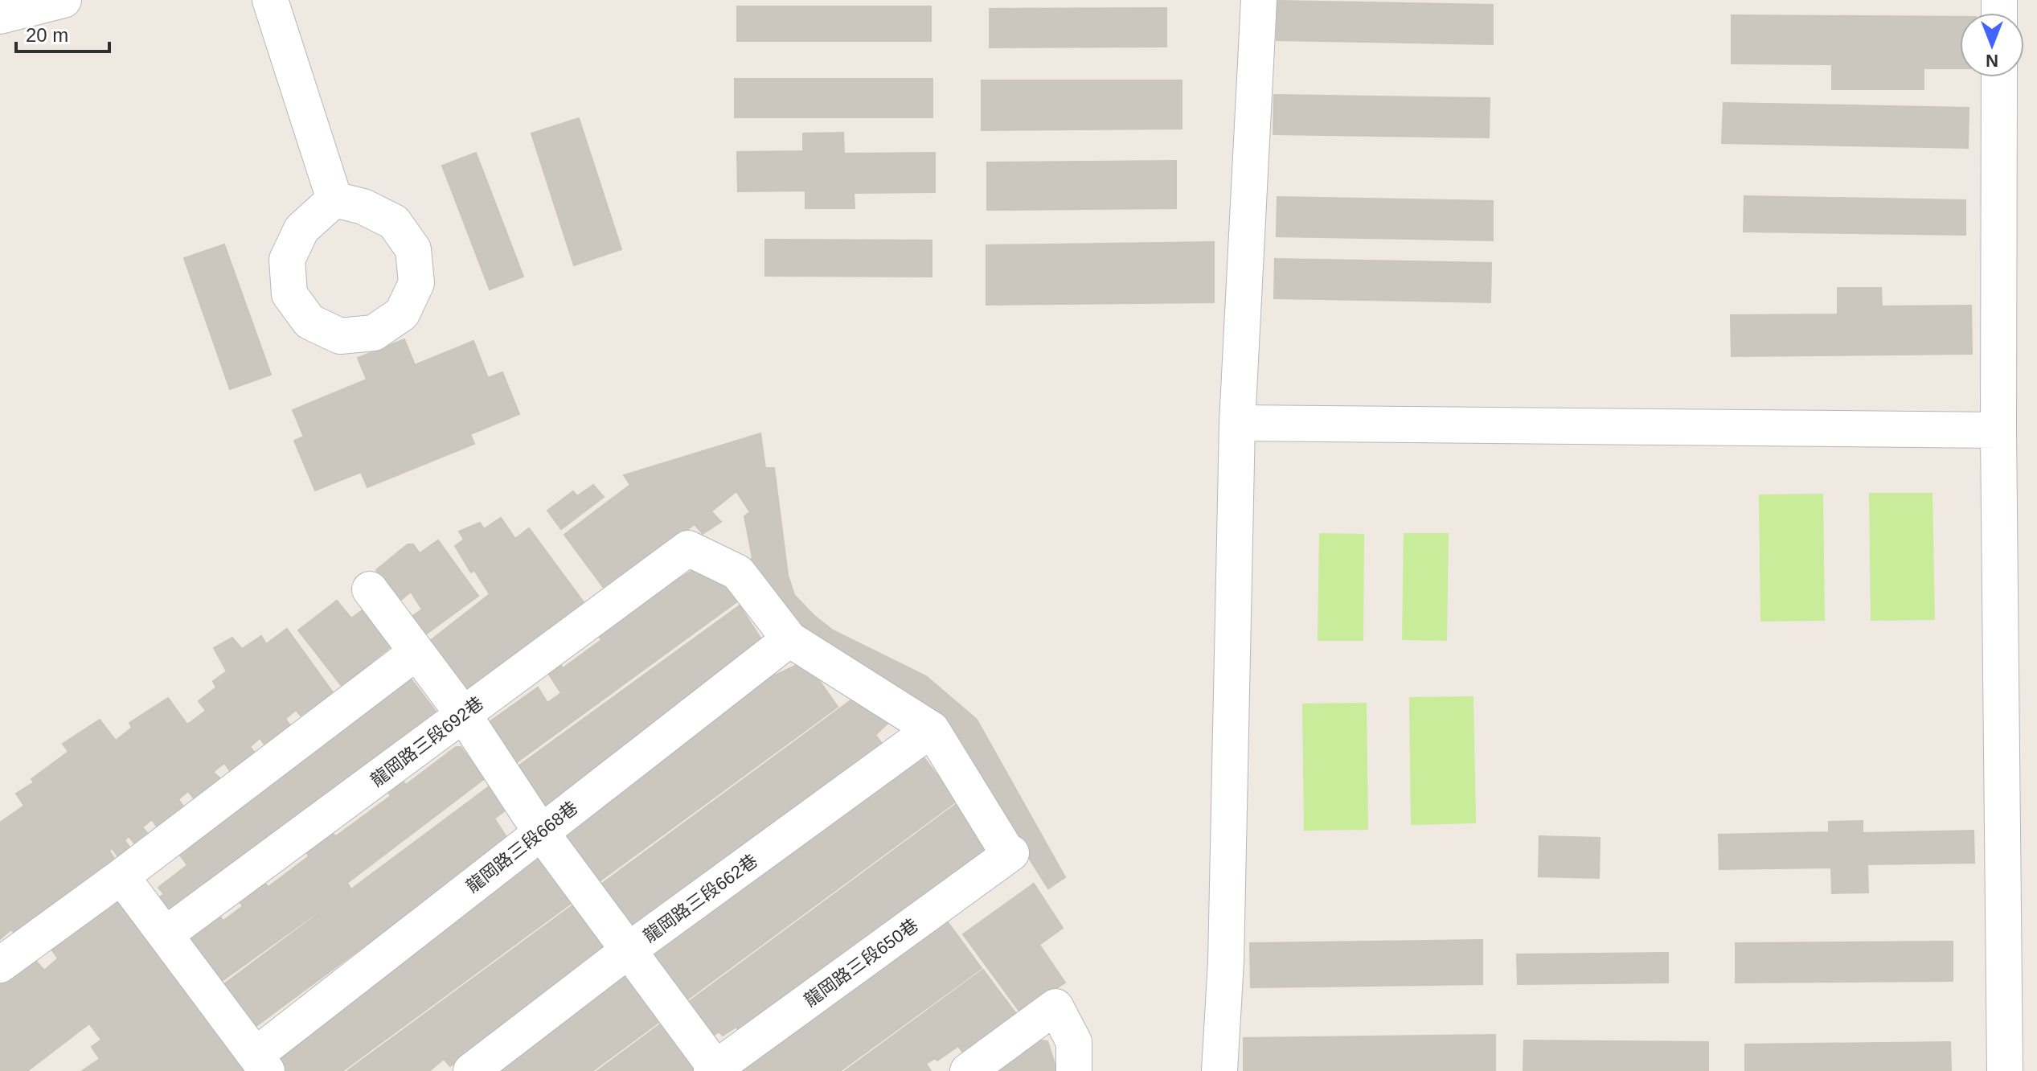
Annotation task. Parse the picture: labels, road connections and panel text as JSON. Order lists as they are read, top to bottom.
{
  "streets": {
    "lane": [
      "龍岡路三段692巷",
      "龍岡路三段668巷",
      "龍岡路三段662巷",
      "龍岡路三段650巷"
    ]
  },
  "crossings": [
    ["龍岡路三段692巷", "龍岡路三段668巷"],
    ["龍岡路三段662巷", "龍岡路三段650巷"]
  ],
  "scale_bar": "20 m",
  "north": "bottom"
}
